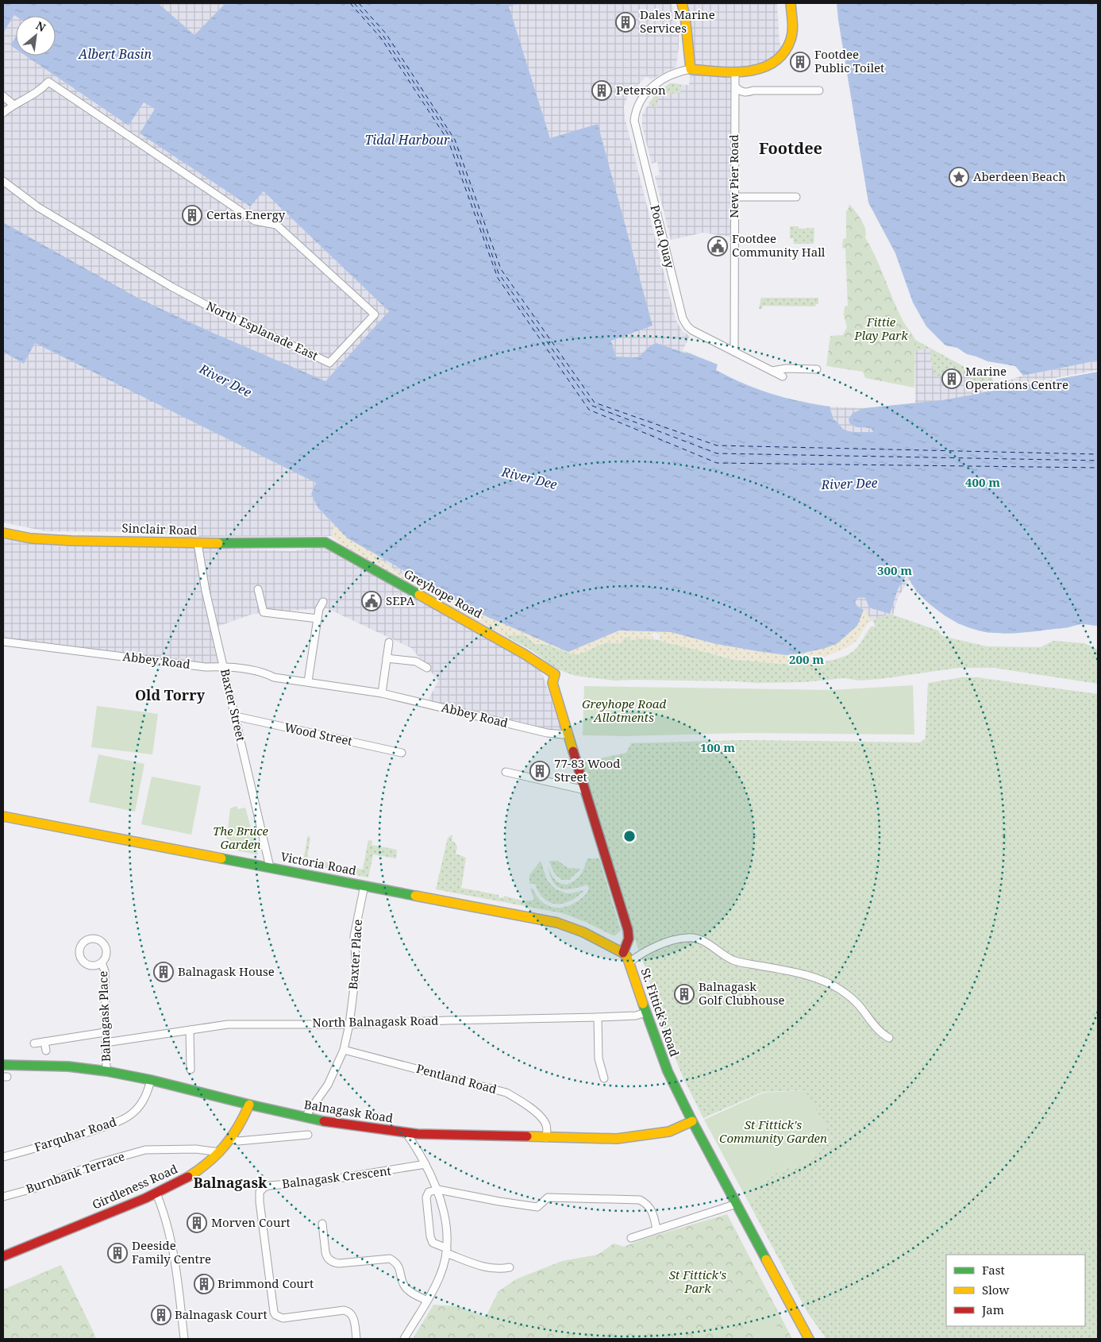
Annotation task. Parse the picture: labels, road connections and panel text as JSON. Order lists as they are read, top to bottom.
{
  "streets": {
    "street": [
      "New Pier Road",
      "Pocra Quay",
      "North Esplanade East",
      "Sinclair Road",
      "Greyhope Road",
      "Abbey Road",
      "Baxter Street",
      "Wood Street",
      "Victoria Road",
      "Baxter Place",
      "St. Fittick's Road",
      "Balnagask Place",
      "North Balnagask Road",
      "Pentland Road",
      "Balnagask Road",
      "Farquhar Road",
      "Burnbank Terrace",
      "Balnagask Crescent",
      "Girdleness Road"
    ]
  },
  "crossings": [
    ["New Pier Road", "Pocra Quay"],
    ["Sinclair Road", "Greyhope Road"],
    ["Sinclair Road", "Baxter Street"],
    ["Greyhope Road", "Abbey Road"],
    ["Abbey Road", "Baxter Street"],
    ["Baxter Street", "Wood Street"],
    ["Baxter Street", "Victoria Road"],
    ["Victoria Road", "Baxter Place"],
    ["Victoria Road", "St. Fittick's Road"],
    ["Baxter Place", "North Balnagask Road"],
    ["Baxter Place", "Pentland Road"],
    ["Baxter Place", "Balnagask Road"],
    ["St. Fittick's Road", "North Balnagask Road"],
    ["St. Fittick's Road", "Balnagask Road"],
    ["Balnagask Place", "North Balnagask Road"],
    ["Balnagask Place", "Balnagask Road"],
    ["Pentland Road", "Balnagask Road"],
    ["Balnagask Road", "Farquhar Road"],
    ["Balnagask Road", "Girdleness Road"],
    ["Burnbank Terrace", "Girdleness Road"]
  ],
  "districts": ["Footdee", "Old Torry", "Balnagask"],
  "water": ["Albert Basin", "Tidal Harbour", "River Dee"],
  "parks": [
    "Fittie Play Park",
    "Greyhope Road Allotments",
    "The Bruce Garden",
    "St Fittick's Community Garden",
    "St Fittick's Park"
  ],
  "places": {
    "building": [
      "Dales Marine Services",
      "Footdee Public Toilet",
      "Peterson",
      "Certas Energy",
      "Marine Operations Centre",
      "77-83 Wood Street",
      "Balnagask House",
      "Balnagask Golf Clubhouse",
      "Morven Court",
      "Deeside Family Centre",
      "Brimmond Court",
      "Balnagask Court"
    ],
    "place": ["Aberdeen Beach"],
    "public building": ["Footdee Community Hall", "SEPA"]
  },
  "legend": ["Fast", "Slow", "Jam"],
  "north": "top right",
  "rings": [
    "400 m",
    "300 m",
    "200 m",
    "100 m"
  ]
}
